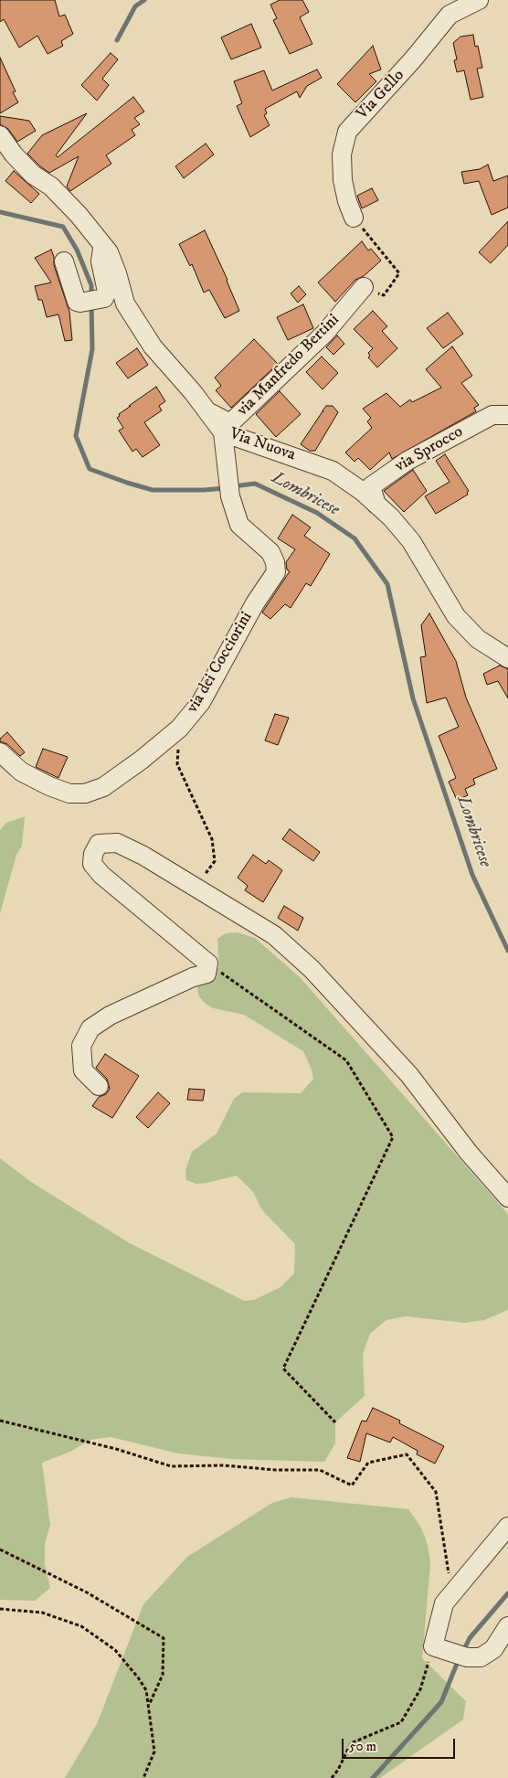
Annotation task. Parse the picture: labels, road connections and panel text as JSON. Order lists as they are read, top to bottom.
{
  "streets": {
    "street": [
      "Via Gello",
      "via Manfredo Bertini",
      "Via Nuova",
      "via Sprocco",
      "via dei Cocciorini"
    ]
  },
  "crossings": [
    ["via Manfredo Bertini", "Via Nuova"],
    ["Via Nuova", "via Sprocco"],
    ["Via Nuova", "via dei Cocciorini"]
  ],
  "water": ["Lombricese"],
  "scale_bar": "50 m"
}
